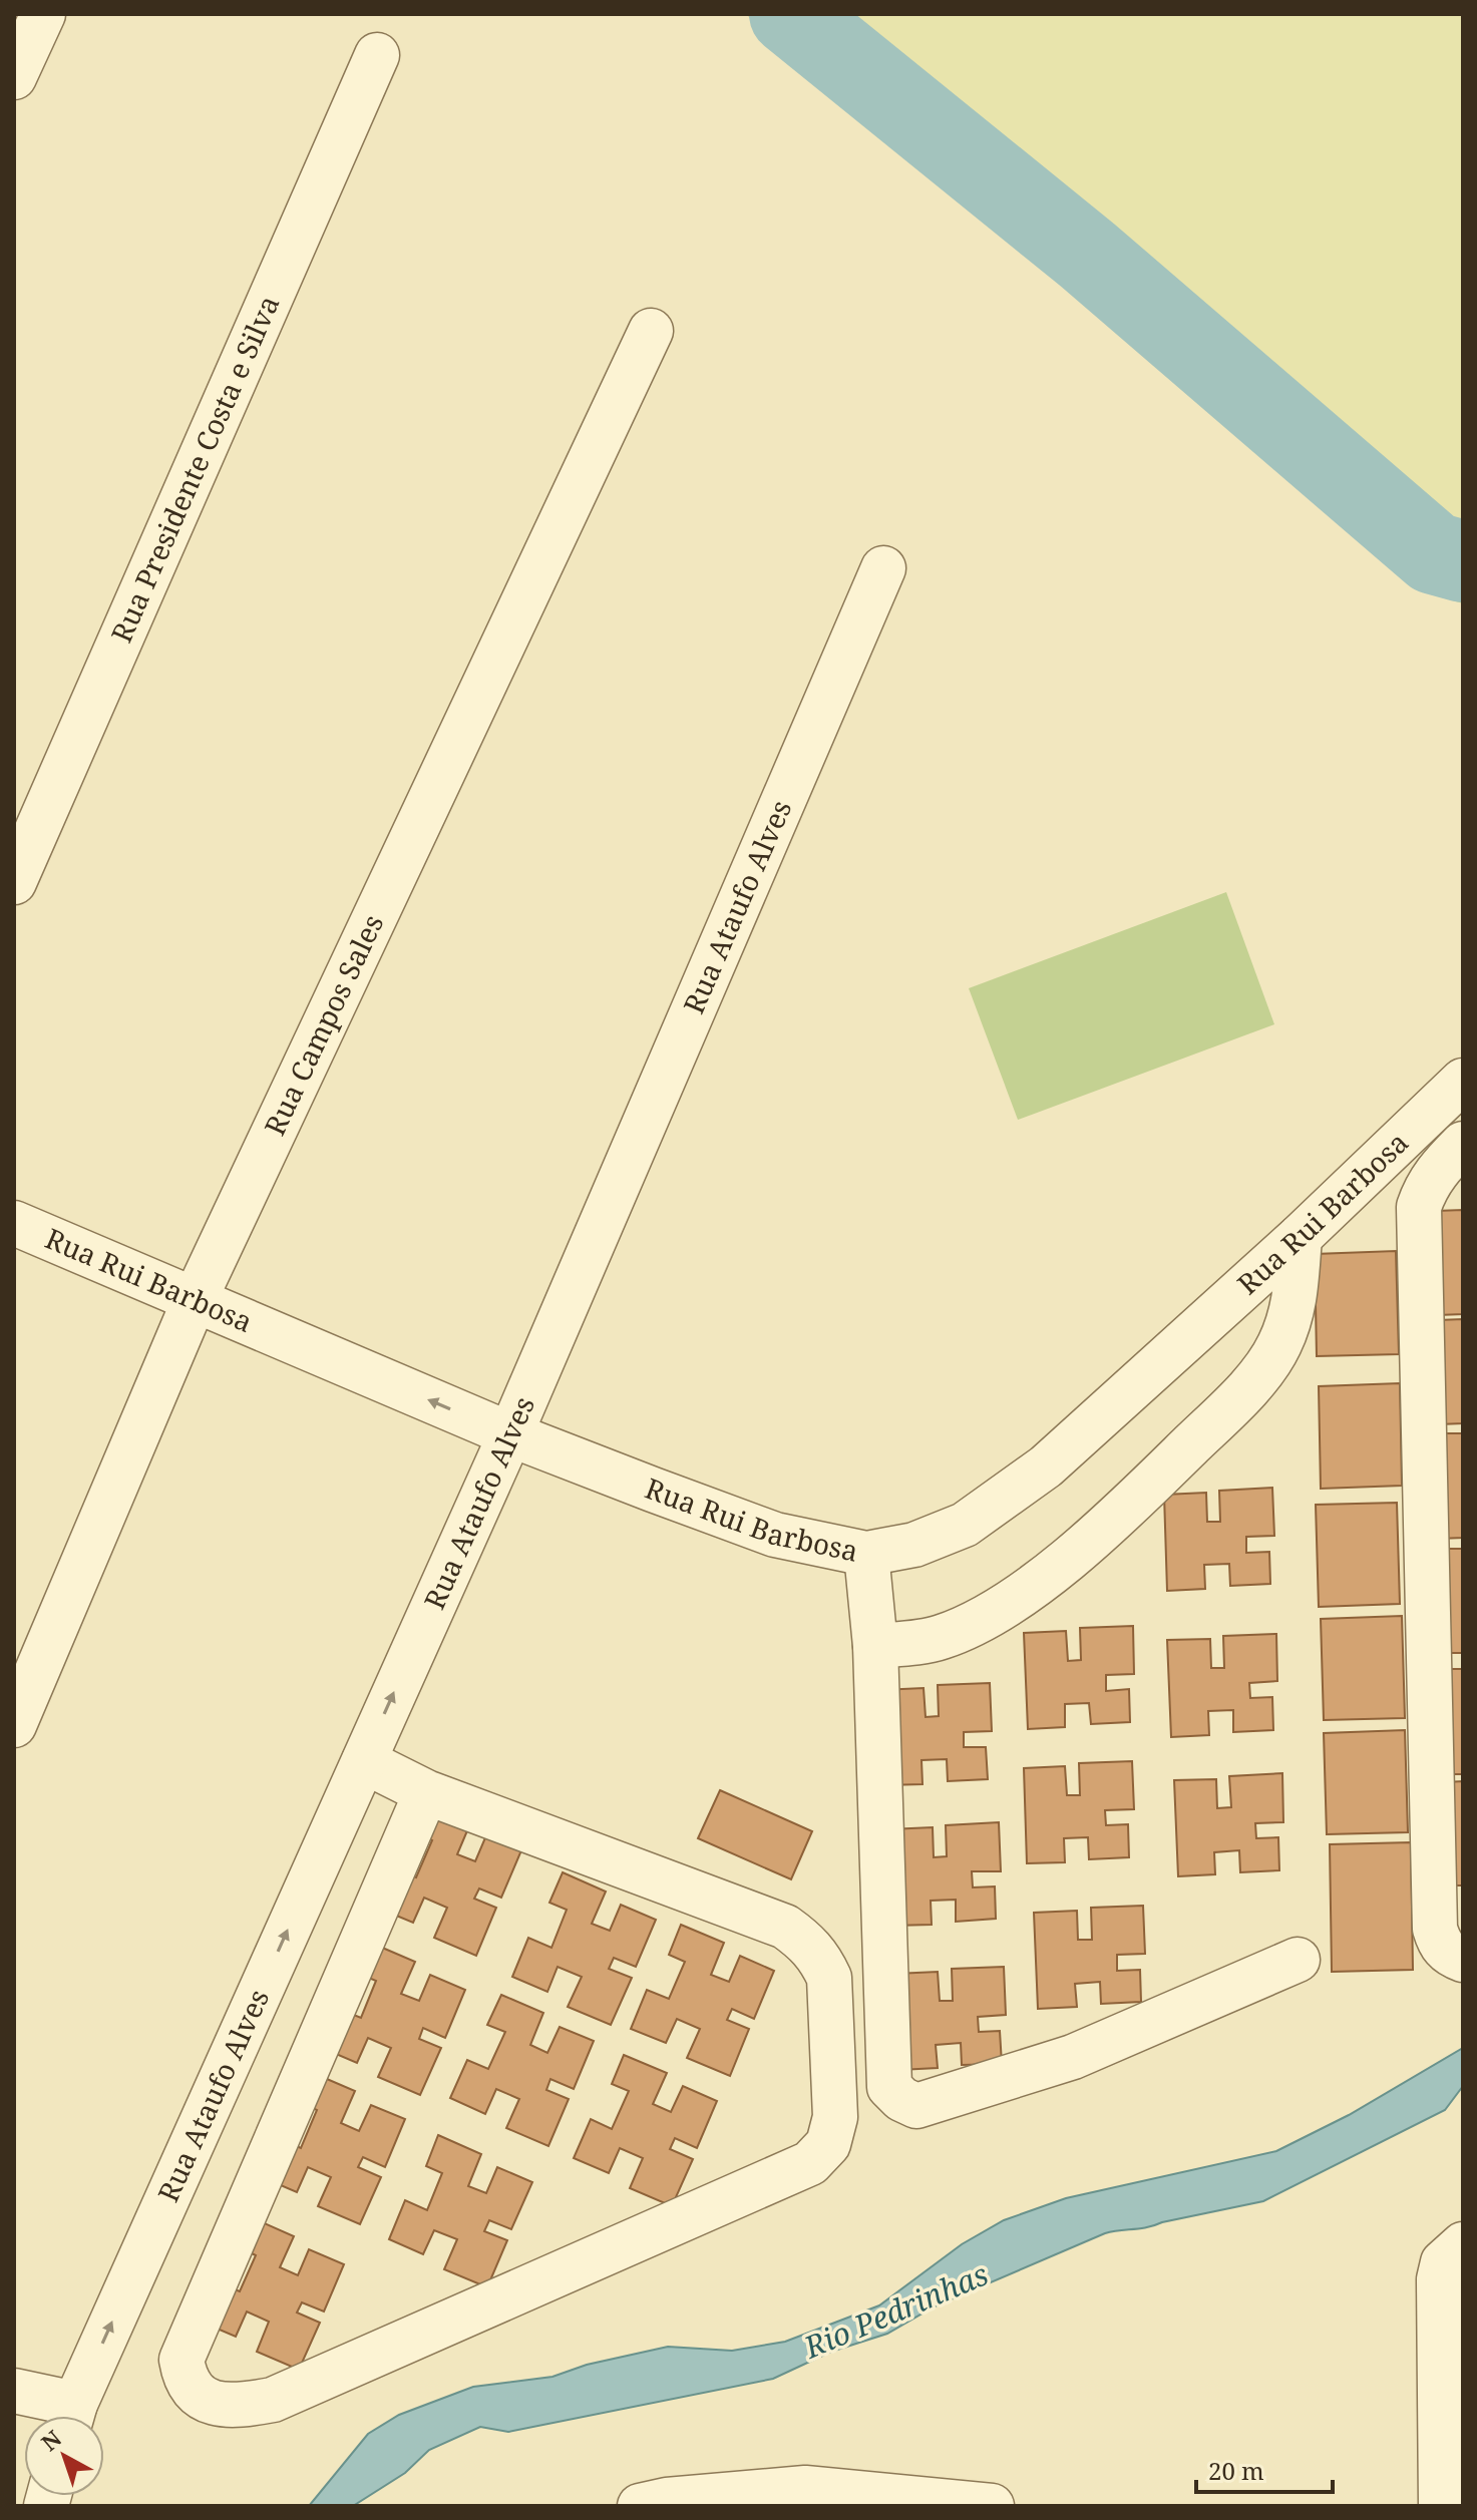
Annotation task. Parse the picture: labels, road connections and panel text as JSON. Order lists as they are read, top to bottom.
{
  "streets": {
    "street": [
      "Rua Presidente Costa e Silva",
      "Rua Ataufo Alves",
      "Rua Campos Sales",
      "Rua Rui Barbosa"
    ]
  },
  "crossings": [
    ["Rua Ataufo Alves", "Rua Rui Barbosa"],
    ["Rua Campos Sales", "Rua Rui Barbosa"]
  ],
  "one_way": ["Rua Ataufo Alves"],
  "water": ["Rio Pedrinhas"],
  "scale_bar": "20 m",
  "north": "top left"
}
